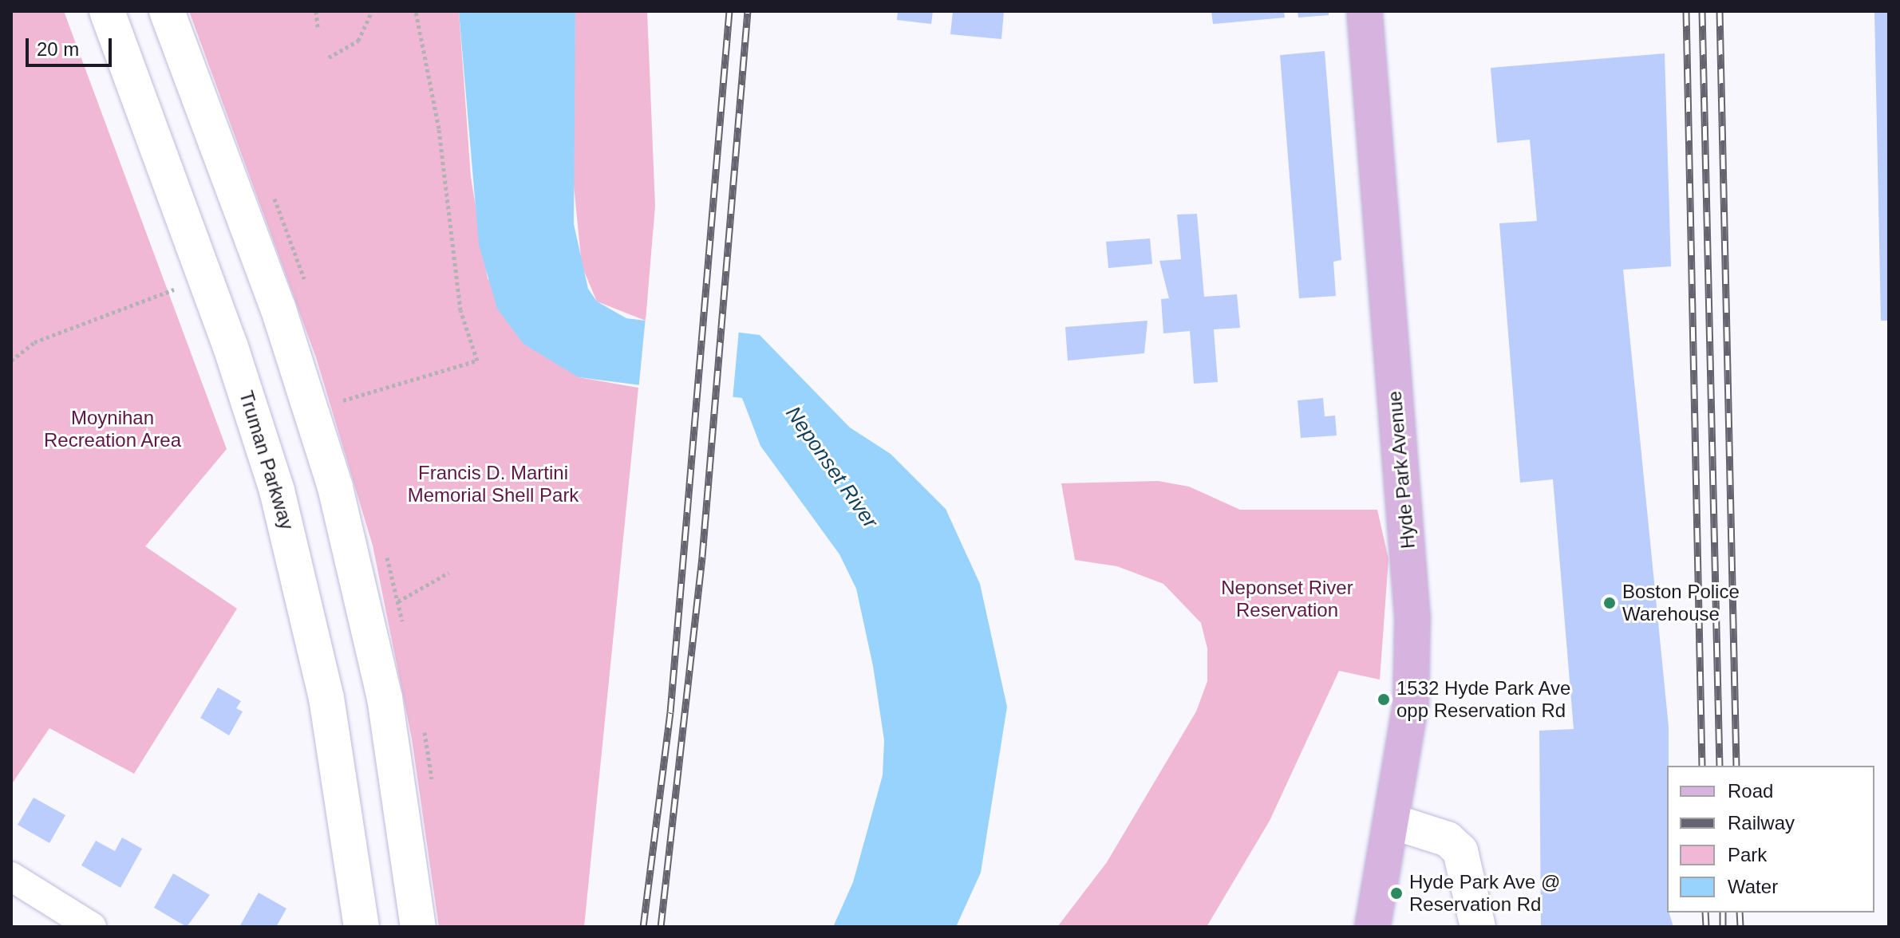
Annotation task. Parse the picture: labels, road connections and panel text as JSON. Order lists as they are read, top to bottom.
{
  "streets": {
    "main road": ["Truman Parkway", "Hyde Park Avenue"]
  },
  "water": ["Neponset River"],
  "parks": ["Moynihan Recreation Area", "Francis D. Martini Memorial Shell Park", "Neponset River Reservation"],
  "places": ["Boston Police Warehouse", "1532 Hyde Park Ave opp Reservation Rd", "Hyde Park Ave @ Reservation Rd"],
  "legend": [
    "Road",
    "Railway",
    "Park",
    "Water"
  ],
  "scale_bar": "20 m"
}
